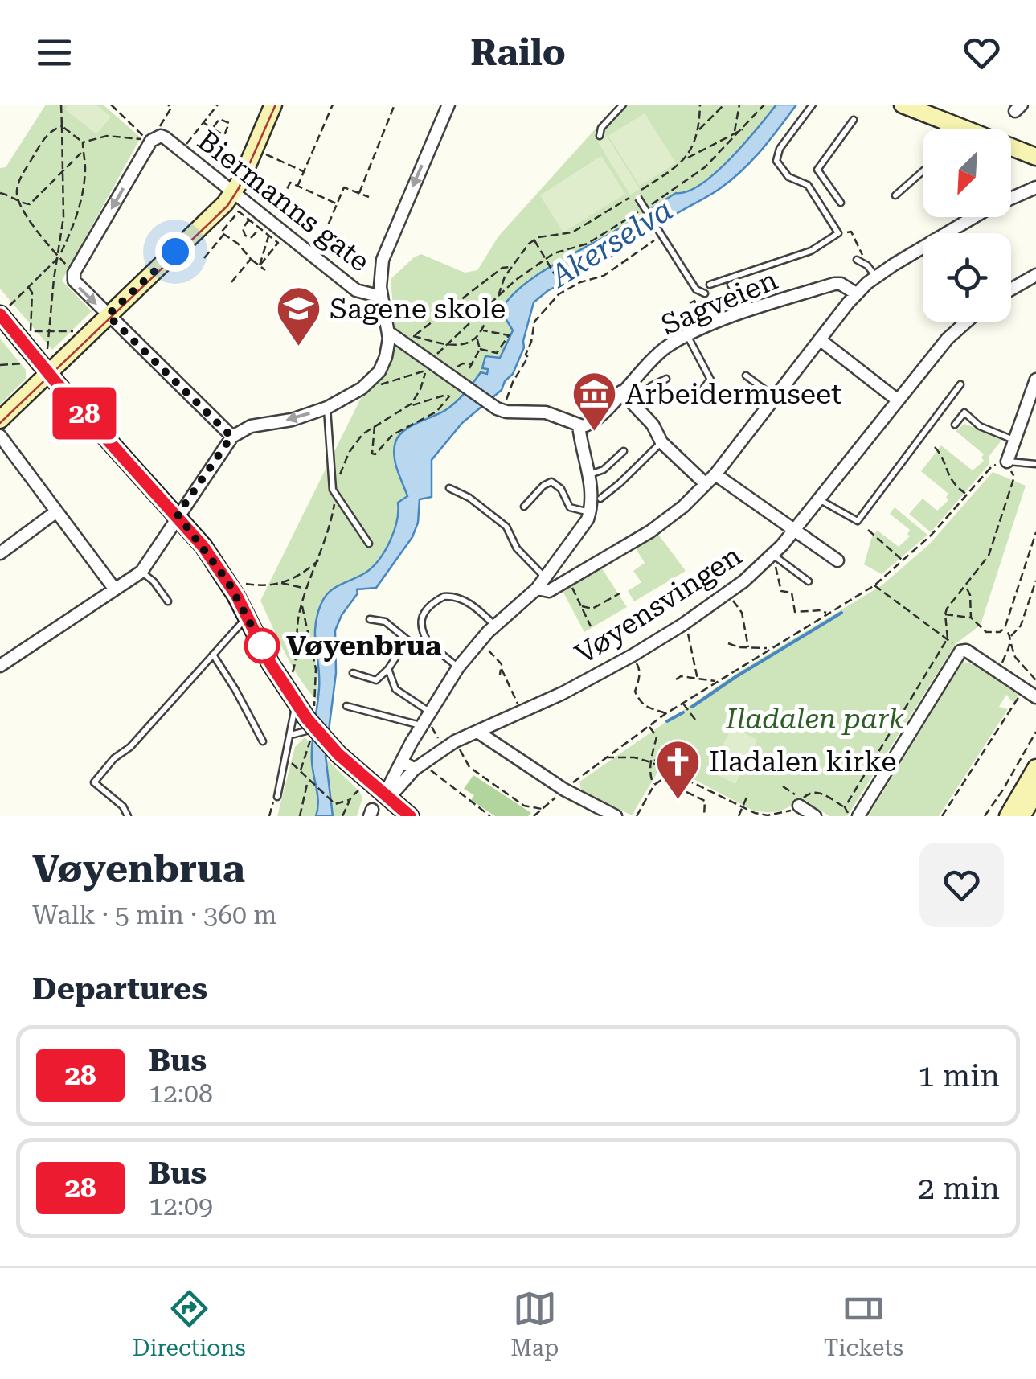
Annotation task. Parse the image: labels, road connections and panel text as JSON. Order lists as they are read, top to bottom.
{
  "streets": {
    "street": ["Biermanns gate", "Sagveien", "Vøyensvingen"]
  },
  "water": ["Akerselva"],
  "parks": ["Iladalen park"],
  "places": {
    "school or university": ["Sagene skole"],
    "museum": ["Arbeidermuseet"],
    "other": ["Vøyenbrua"],
    "church": ["Iladalen kirke"]
  },
  "lines": ["bus line 28"],
  "north": "bottom left",
  "page": {
    "header": "Railo",
    "on_map": "28",
    "heading": [
      ["Vøyenbrua", "Walk · 5 min · 360 m"],
      "Departures"
    ],
    "list": [
      {
        "mark": "28",
        "name": "Bus",
        "note": "12:08",
        "value": "1 min"
      },
      {
        "mark": "28",
        "name": "Bus",
        "note": "12:09",
        "value": "2 min"
      }
    ],
    "tabs": ["Directions", "Map", "Tickets"]
  }
}
